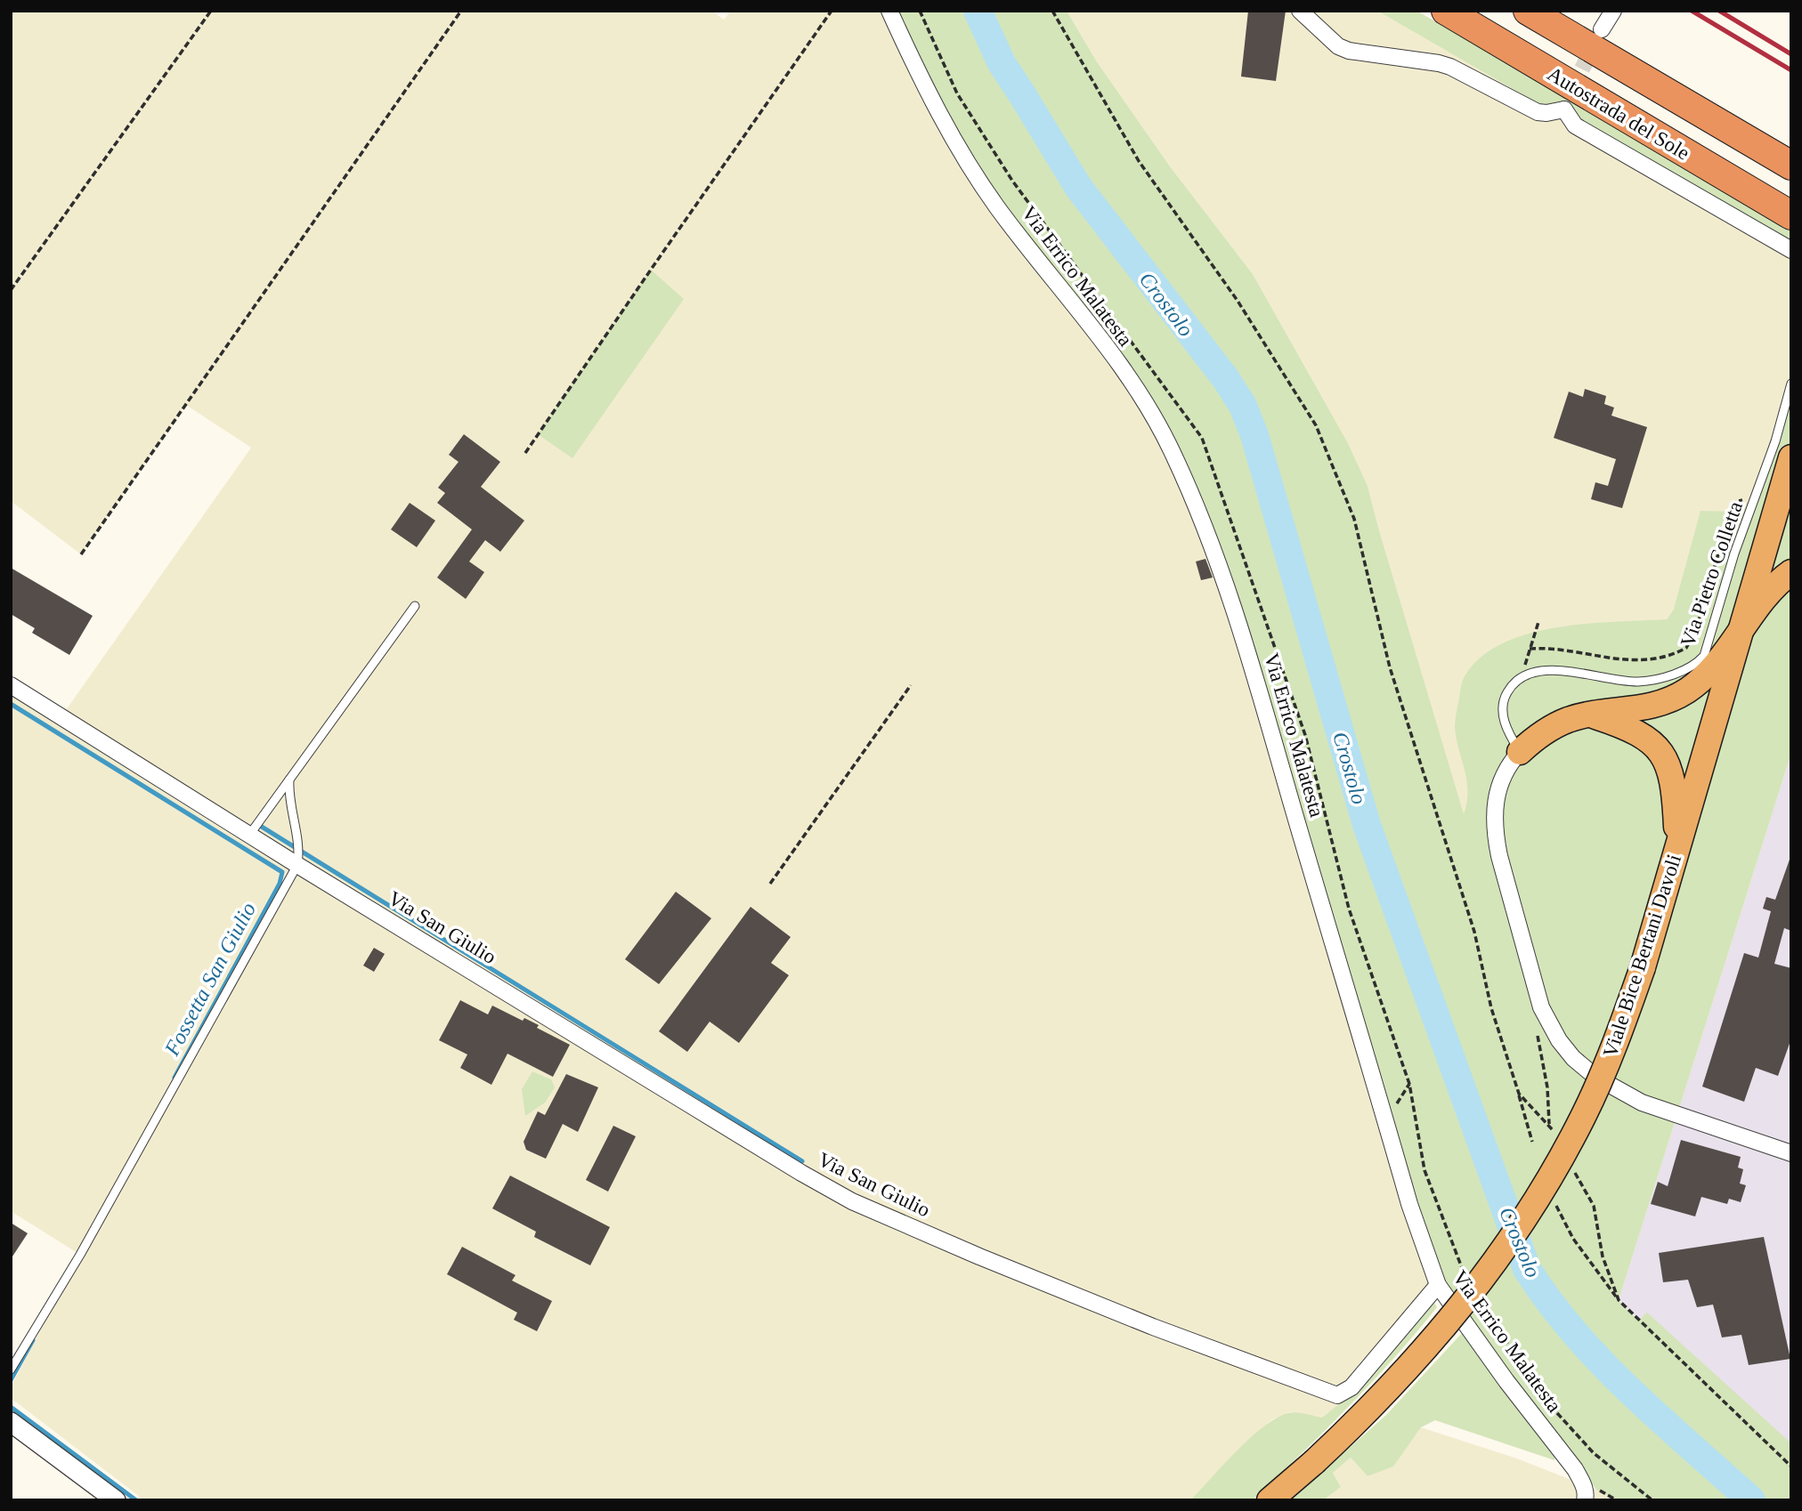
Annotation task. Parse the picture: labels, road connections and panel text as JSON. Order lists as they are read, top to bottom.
{
  "streets": {
    "highway": ["Autostrada del Sole", "Viale Bice Bertani Davoli"],
    "street": ["Via Errico Malatesta", "Via San Giulio"],
    "lane": ["Via Pietro Colletta"]
  },
  "crossings": [
    ["Via Errico Malatesta", "Via San Giulio"]
  ],
  "water": ["Crostolo", "Fossetta San Giulio"]
}
